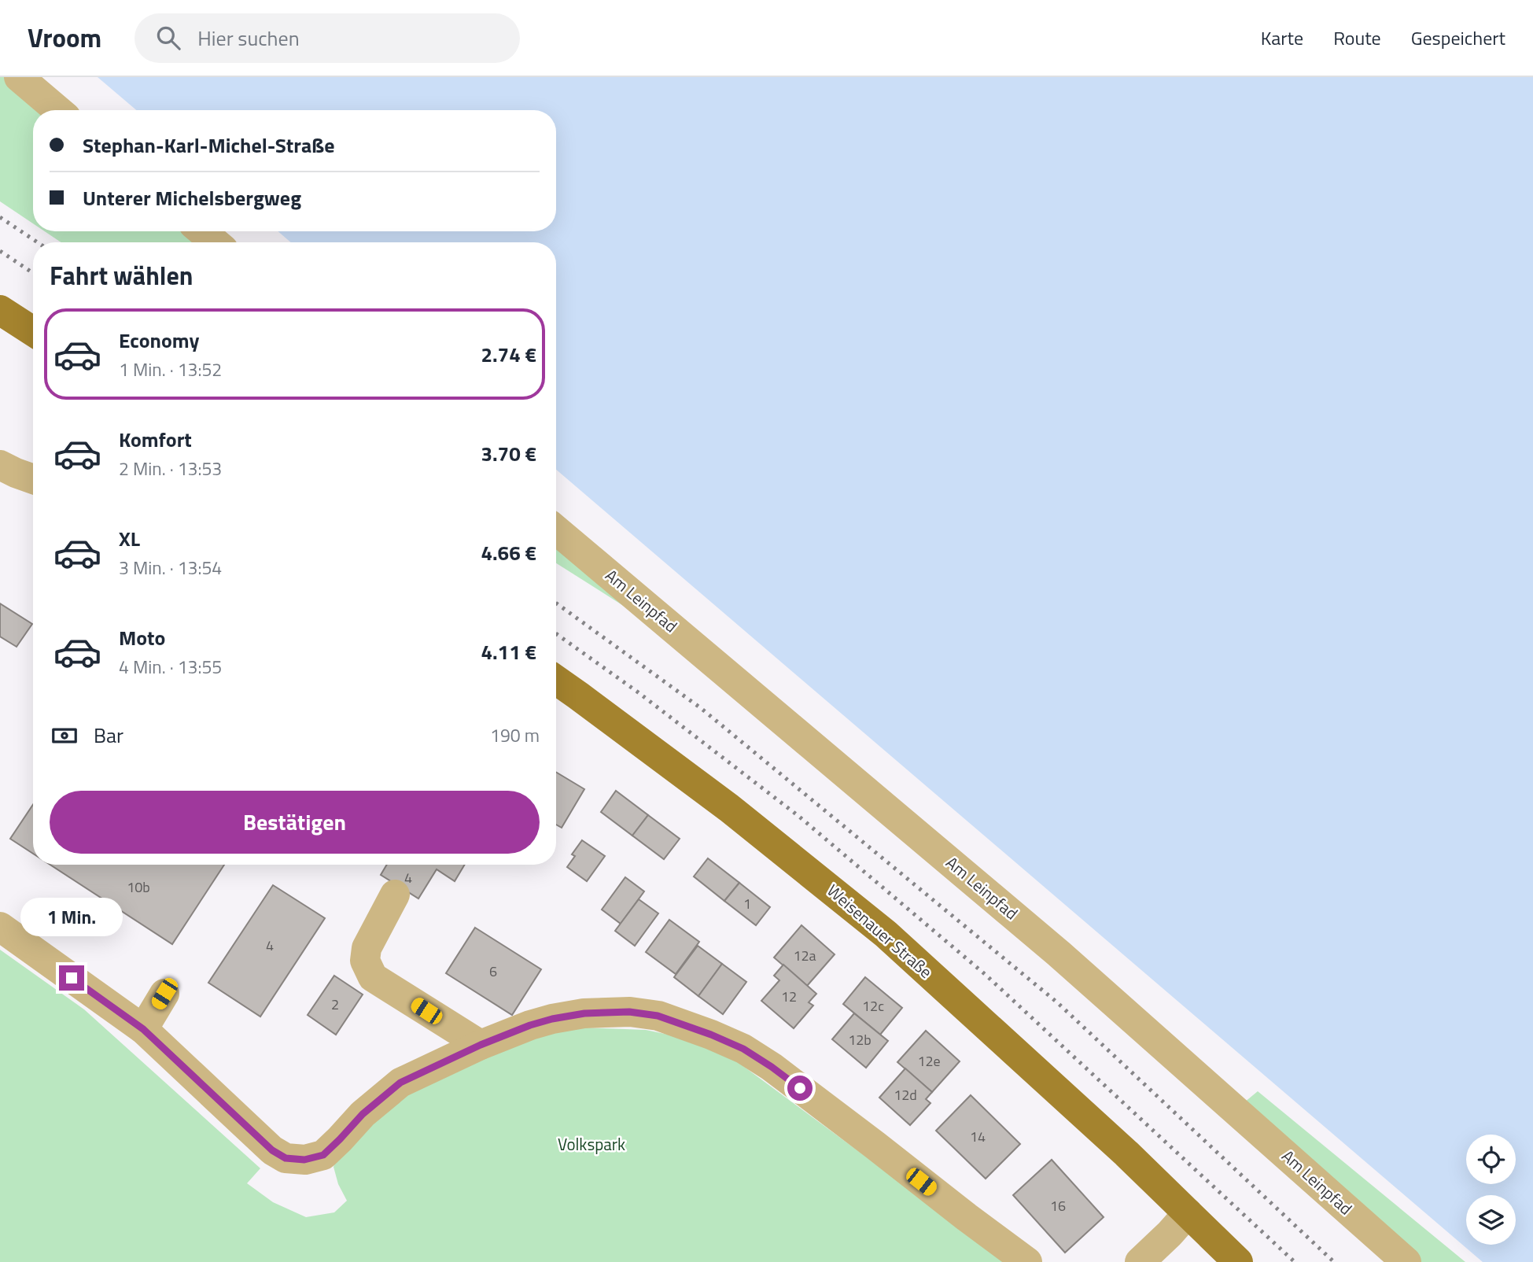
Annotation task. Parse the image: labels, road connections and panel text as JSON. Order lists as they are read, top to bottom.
{
  "streets": {
    "main road": ["Weisenauer Straße"],
    "street": ["Am Leinpfad"]
  },
  "parks": ["Volkspark"],
  "house_numbers": [
    "4",
    "10b",
    "1",
    "4",
    "12a",
    "6",
    "12",
    "2",
    "12c",
    "12b",
    "12e",
    "12d",
    "14",
    "16"
  ],
  "page": {
    "header": "Vroom",
    "search": "Hier suchen",
    "nav": ["Karte", "Route", "Gespeichert"],
    "banner": ["Stephan-Karl-Michel-Straße", "Unterer Michelsbergweg"],
    "heading": "Fahrt wählen",
    "list": [
      {
        "name": "Economy",
        "note": "1 Min. · 13:52",
        "value": "2.74 €"
      },
      {
        "name": "Komfort",
        "note": "2 Min. · 13:53",
        "value": "3.70 €"
      },
      {
        "name": "XL",
        "note": "3 Min. · 13:54",
        "value": "4.66 €"
      },
      {
        "name": "Moto",
        "note": "4 Min. · 13:55",
        "value": "4.11 €"
      }
    ],
    "pay": ["Bar", "190 m"],
    "buttons": "Bestätigen",
    "bubble": "1 Min."
  }
}
